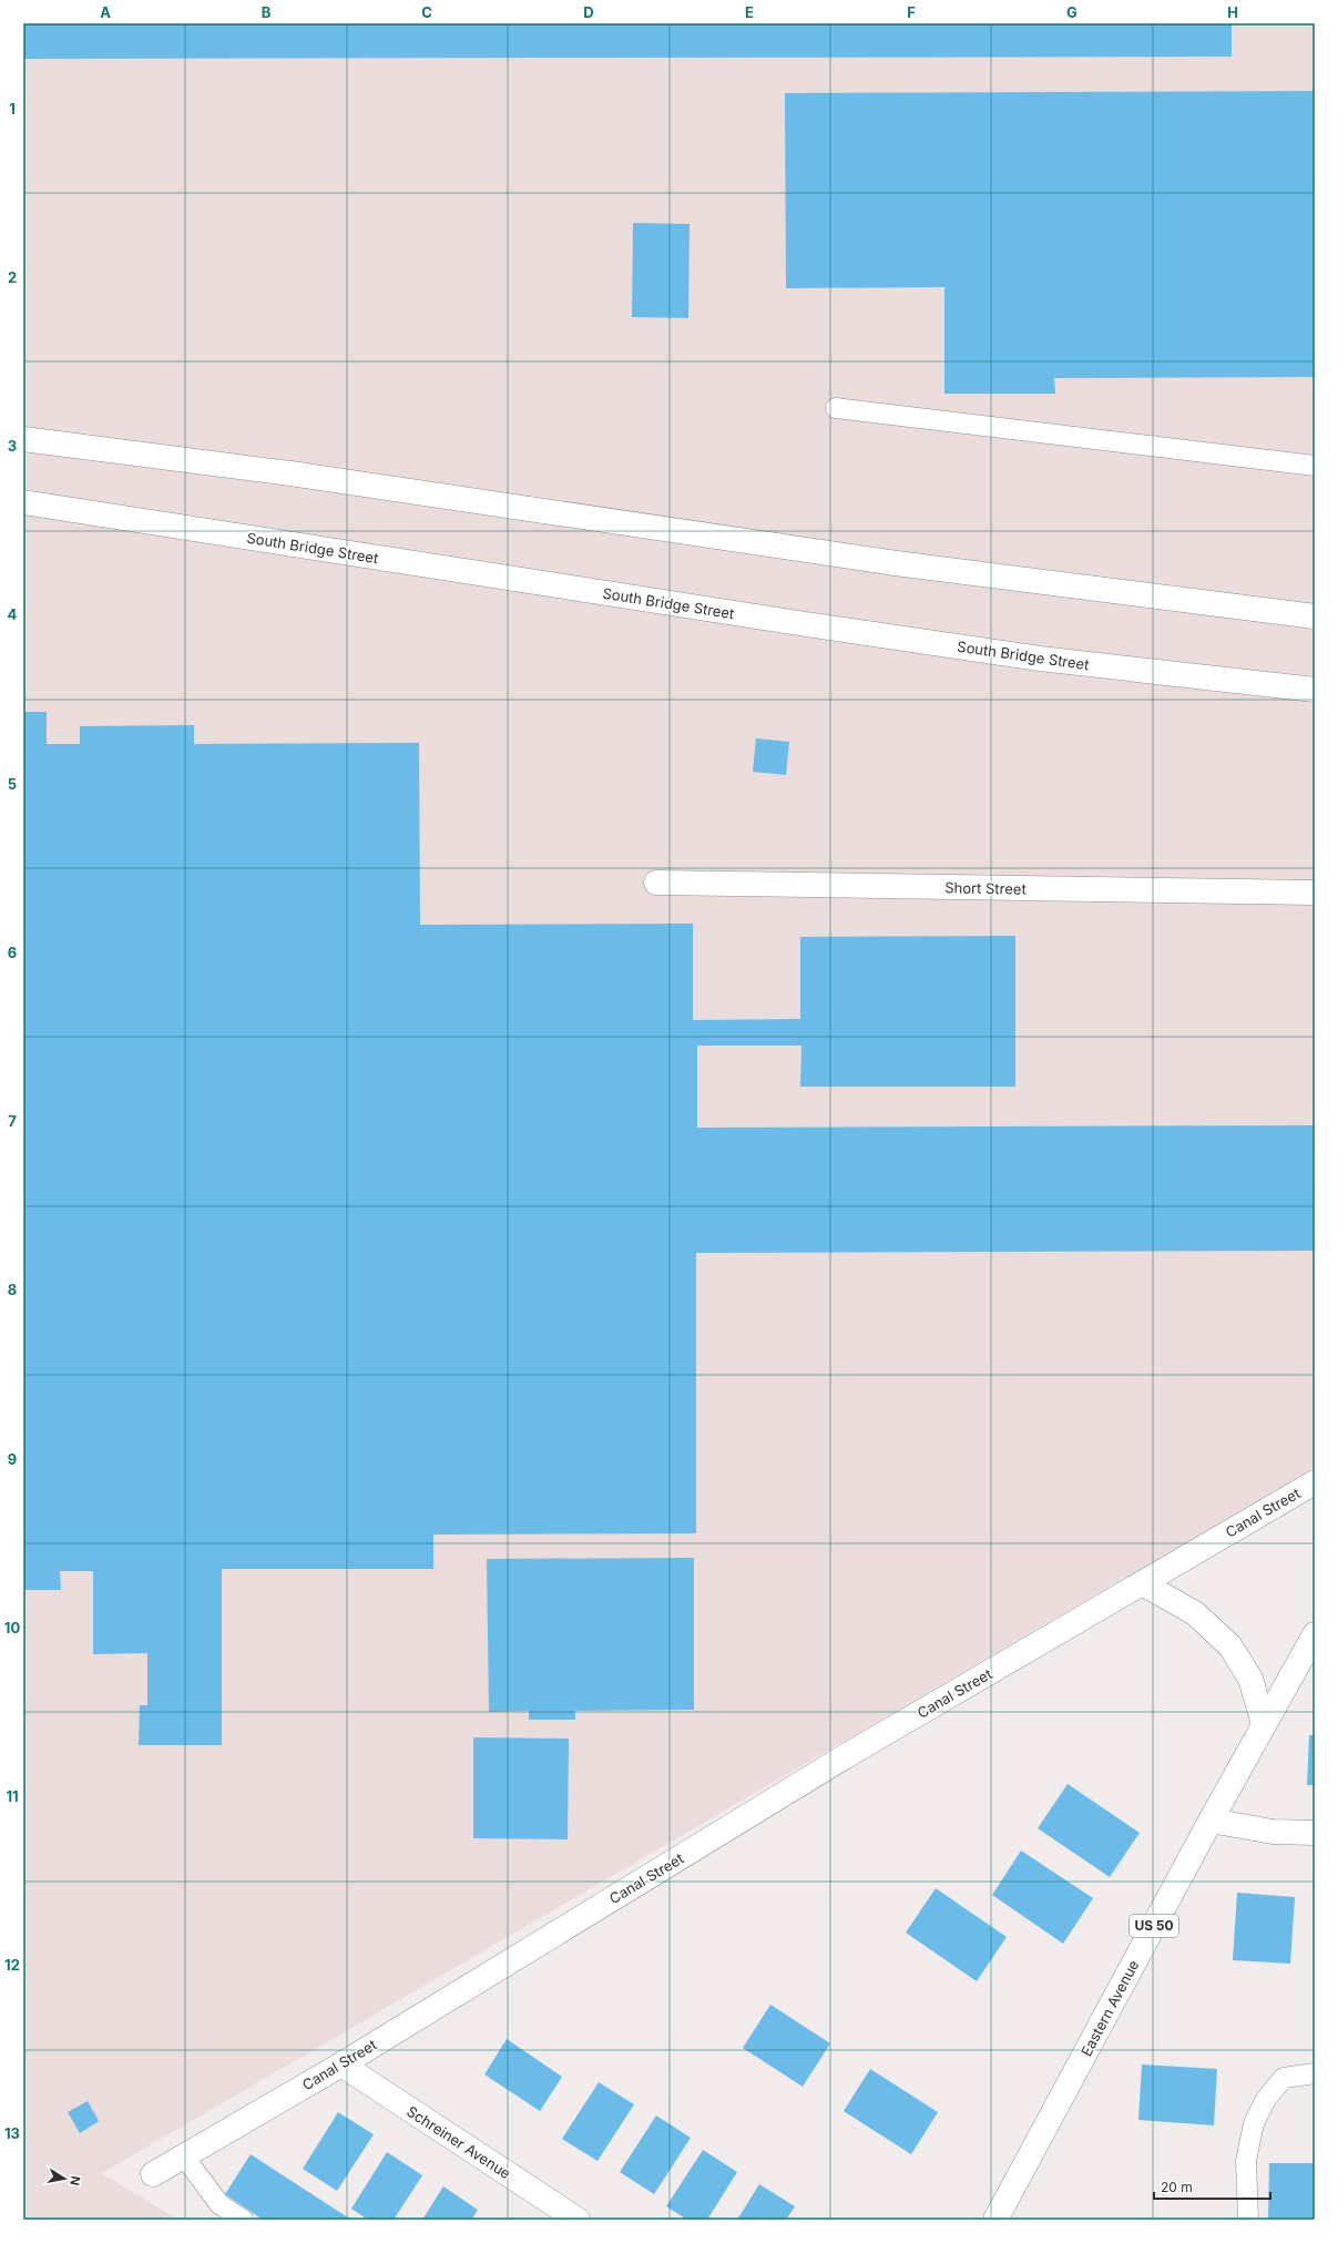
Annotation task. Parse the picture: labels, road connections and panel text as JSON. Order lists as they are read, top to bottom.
{
  "streets": {
    "main road": [
      "South Bridge Street",
      "Short Street",
      "Canal Street",
      "US 50",
      "Eastern Avenue",
      "Schreiner Avenue"
    ]
  },
  "crossings": [
    ["Canal Street", "Schreiner Avenue"]
  ],
  "scale_bar": "20 m",
  "north": "right",
  "grid": {
    "columns": [
      "A",
      "B",
      "C",
      "D",
      "E",
      "F",
      "G",
      "H"
    ],
    "rows": [
      "1",
      "2",
      "3",
      "4",
      "5",
      "6",
      "7",
      "8",
      "9",
      "10",
      "11",
      "12",
      "13"
    ]
  }
}
